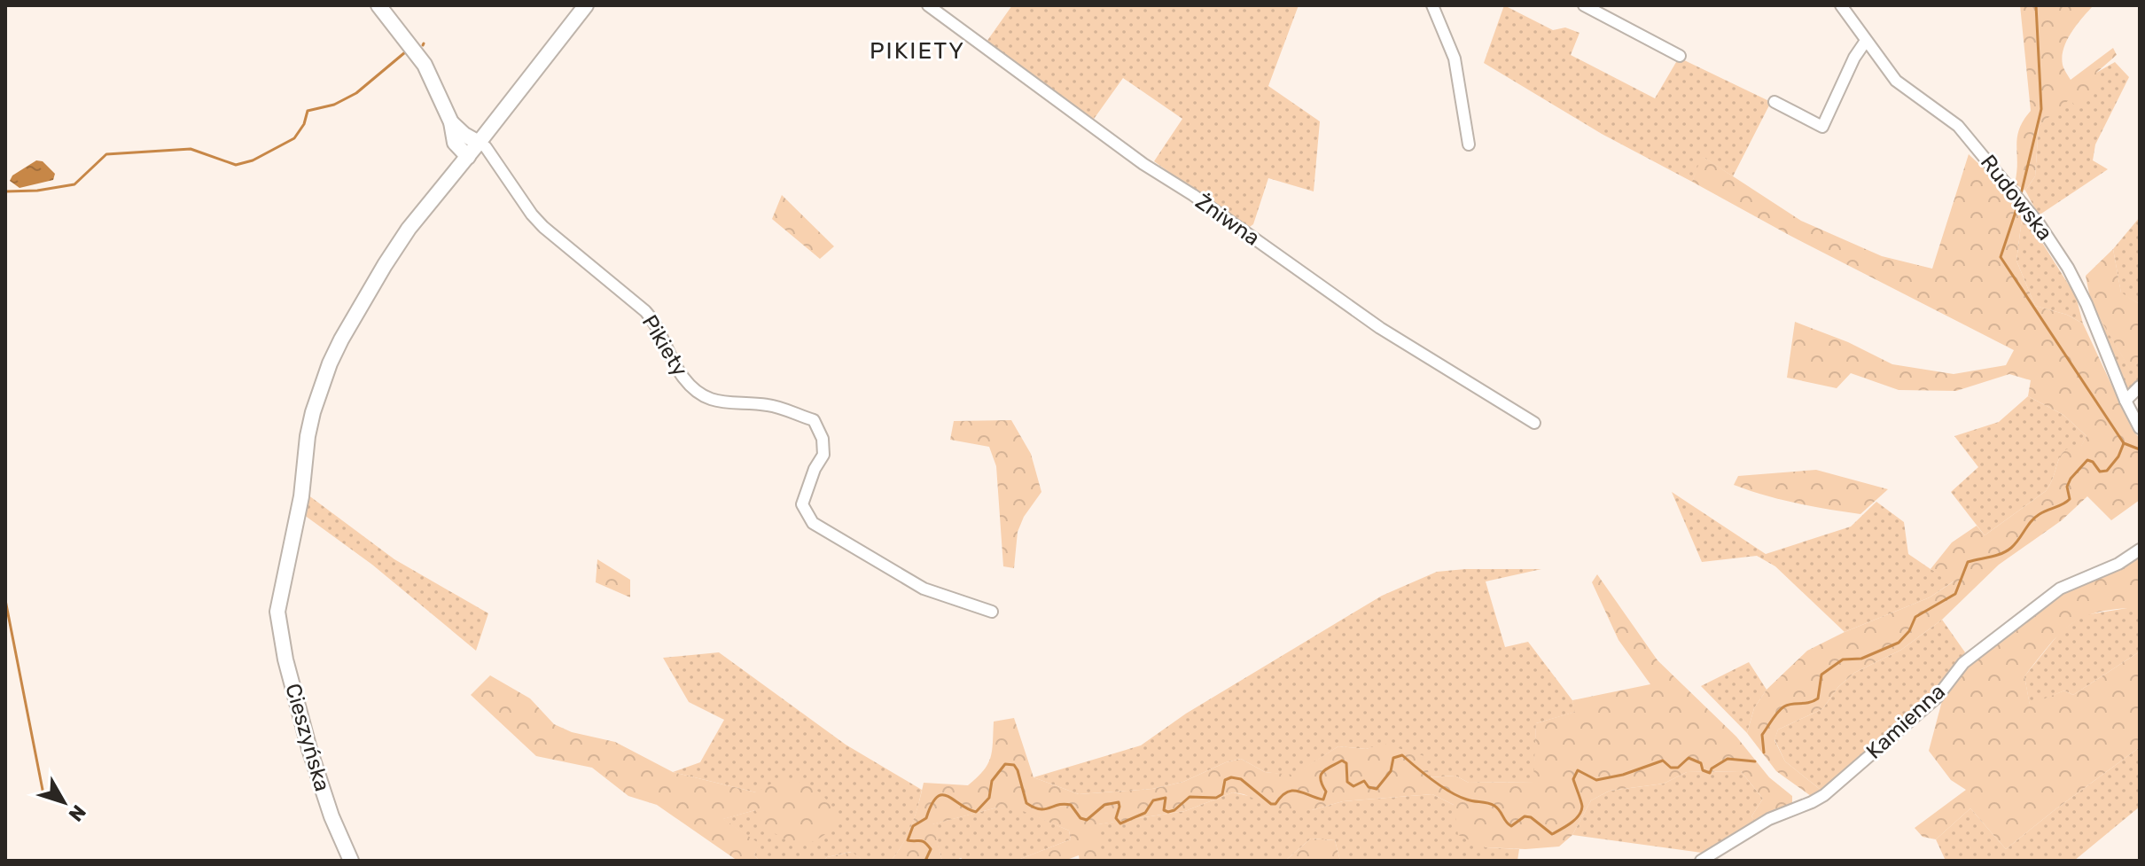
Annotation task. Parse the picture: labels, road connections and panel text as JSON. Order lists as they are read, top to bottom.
{
  "streets": {
    "street": [
      "Rudowska",
      "Żniwna",
      "Pikiety",
      "Kamienna",
      "Cieszyńska"
    ]
  },
  "districts": ["PIKIETY"],
  "north": "bottom right"
}
